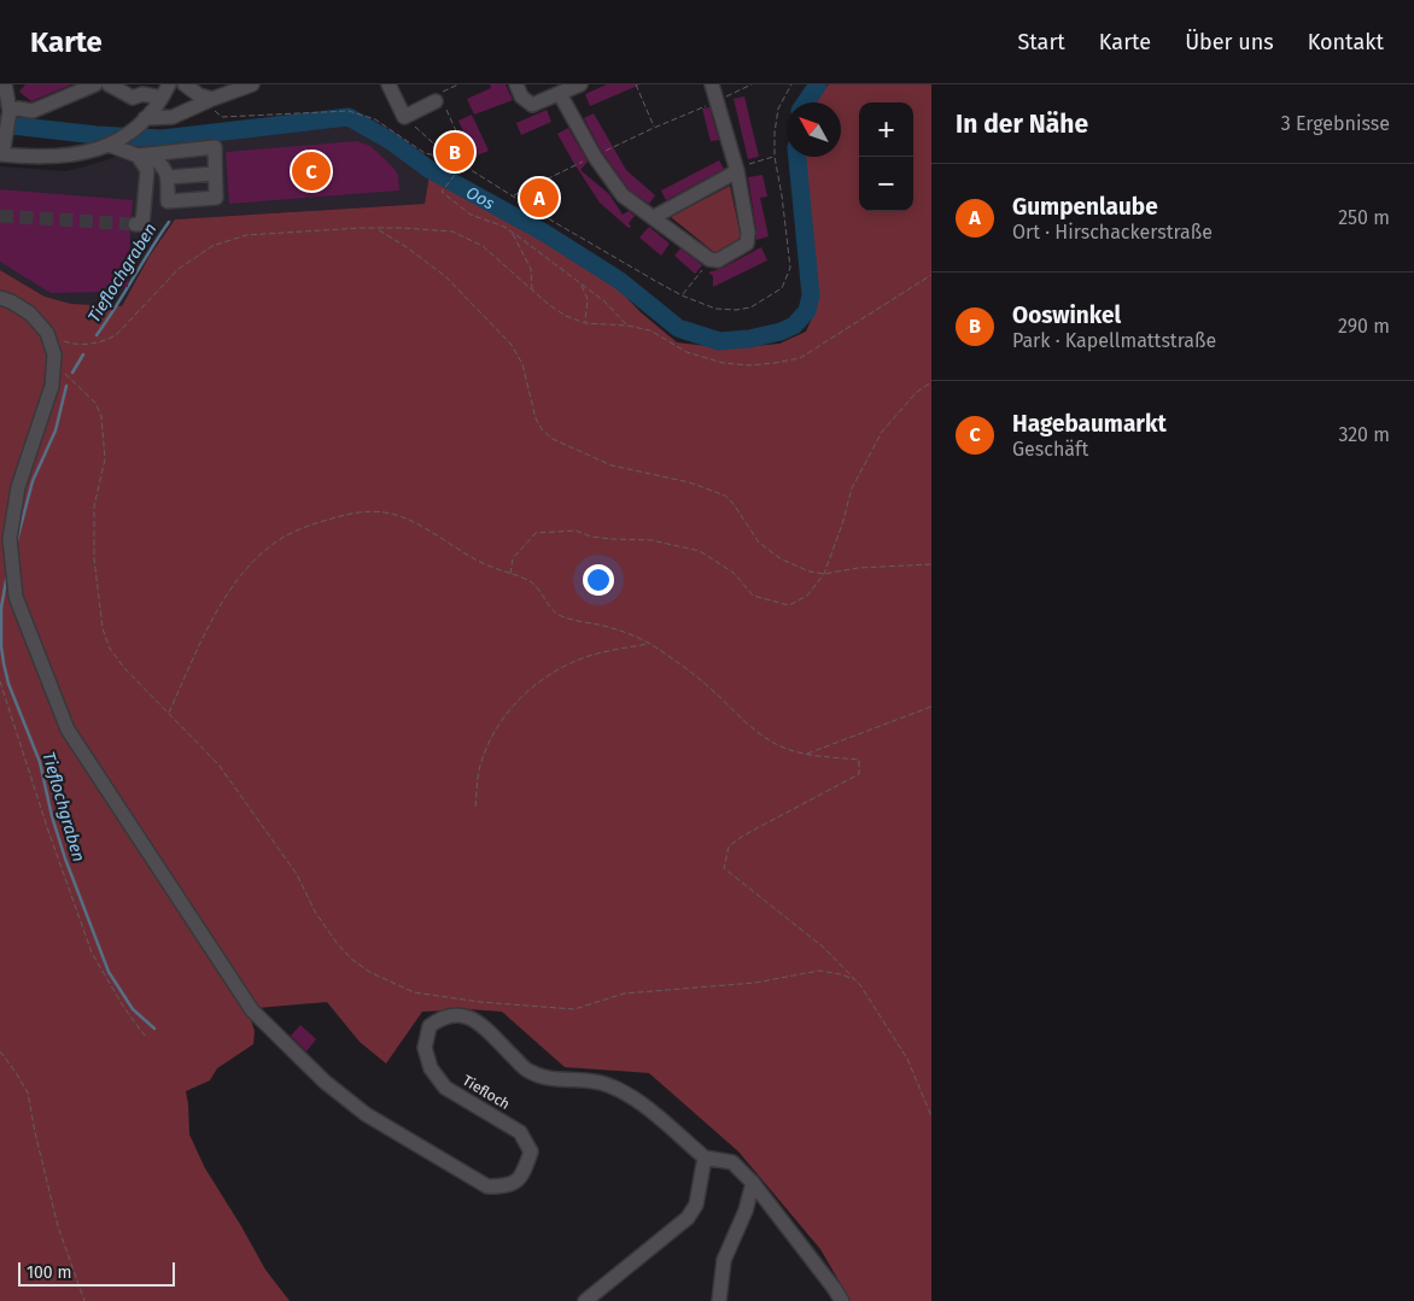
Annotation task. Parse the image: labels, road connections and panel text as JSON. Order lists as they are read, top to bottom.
{
  "streets": {
    "street": ["Tiefloch"]
  },
  "water": ["Oos", "Tieflochgraben"],
  "scale_bar": "100 m",
  "north": "top left",
  "page": {
    "header": "Karte",
    "nav": [
      "Start",
      "Karte",
      "Über uns",
      "Kontakt"
    ],
    "heading": ["In der Nähe", "3 Ergebnisse"],
    "map_buttons": ["+", "−"],
    "pins": ["B", "C", "A"],
    "list": [
      {
        "mark": "A",
        "name": "Gumpenlaube",
        "note": "Ort · Hirschackerstraße",
        "value": "250 m"
      },
      {
        "mark": "B",
        "name": "Ooswinkel",
        "note": "Park · Kapellmattstraße",
        "value": "290 m"
      },
      {
        "mark": "C",
        "name": "Hagebaumarkt",
        "note": "Geschäft",
        "value": "320 m"
      }
    ],
    "scale": "100 m"
  }
}
